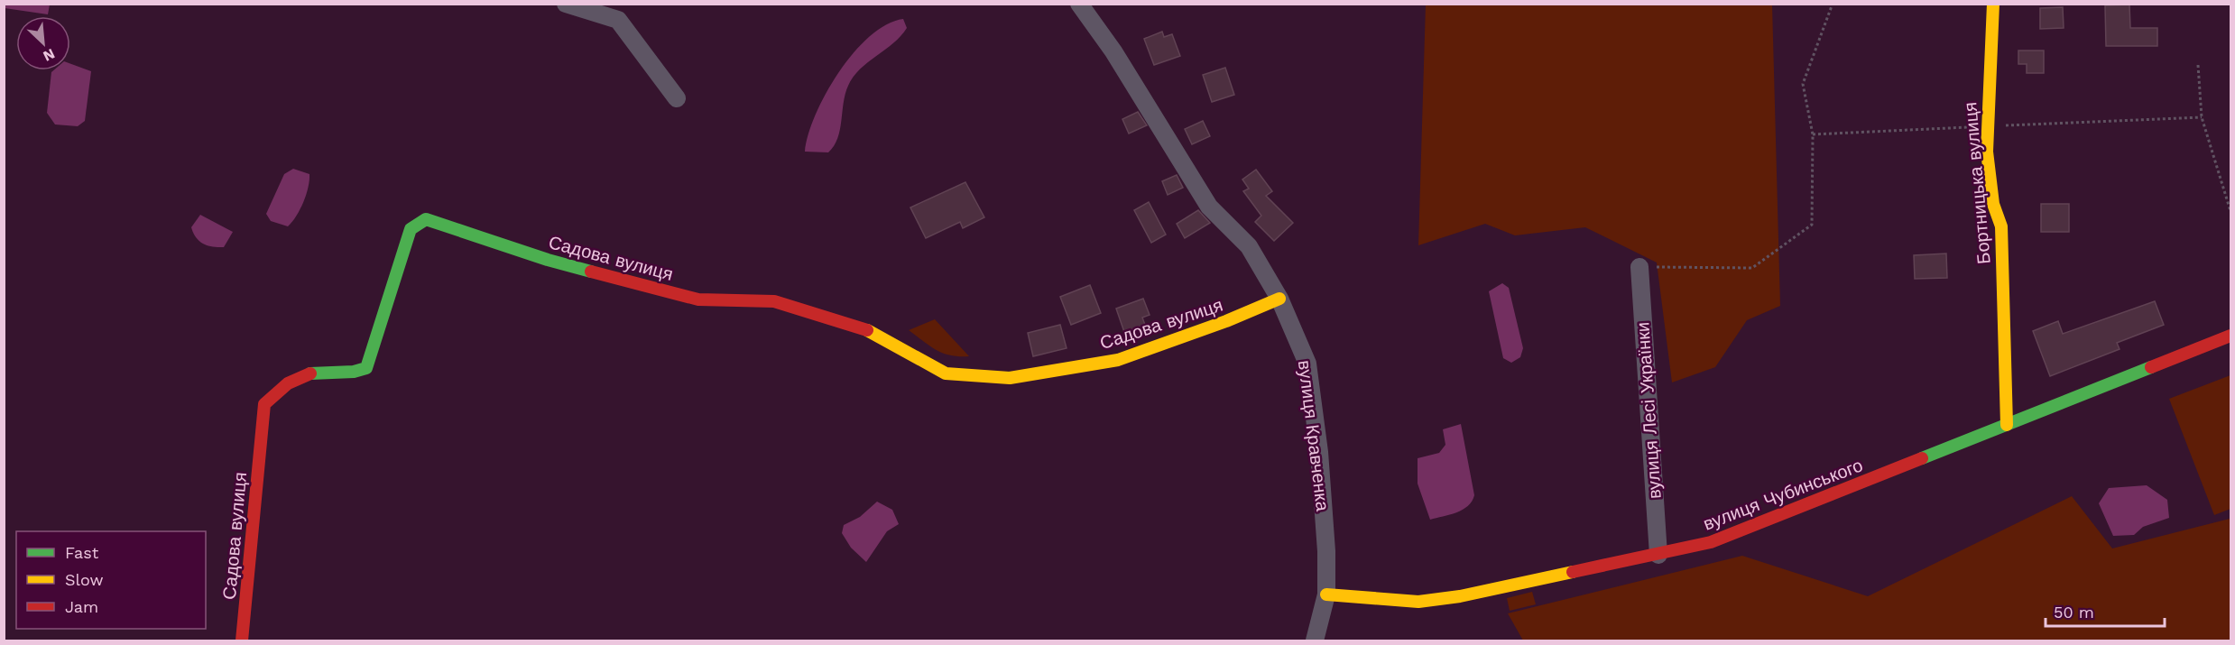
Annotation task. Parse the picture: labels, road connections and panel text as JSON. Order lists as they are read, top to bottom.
{
  "streets": {
    "street": [
      "Бортницька вулиця",
      "Садова вулиця",
      "вулиця Лесі Українки",
      "вулиця Кравченка",
      "вулиця Чубинського"
    ]
  },
  "crossings": [
    ["Бортницька вулиця", "вулиця Чубинського"],
    ["Садова вулиця", "вулиця Кравченка"],
    ["вулиця Лесі Українки", "вулиця Чубинського"],
    ["вулиця Кравченка", "вулиця Чубинського"]
  ],
  "legend": ["Fast", "Slow", "Jam"],
  "scale_bar": "50 m",
  "north": "bottom right"
}
